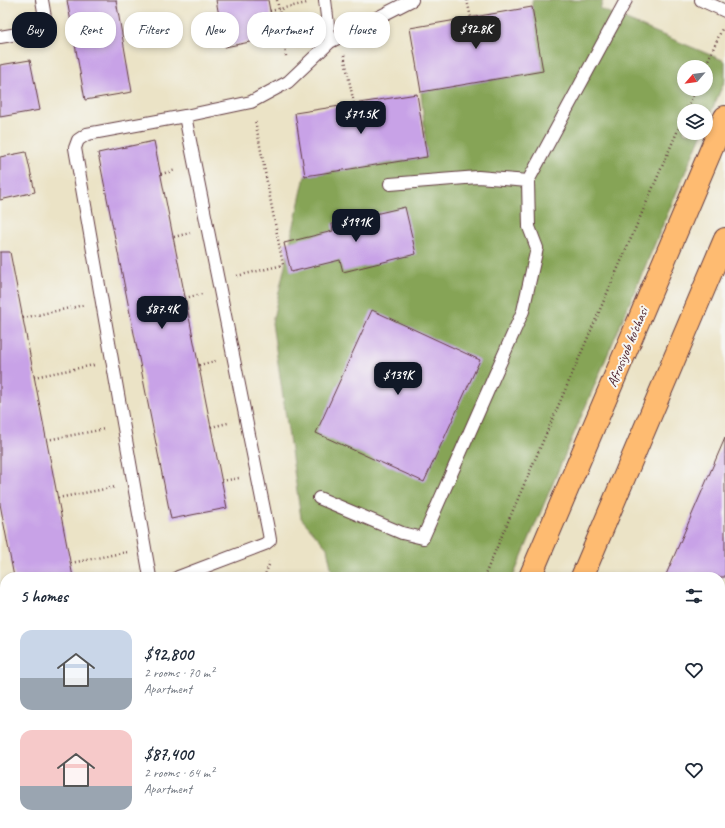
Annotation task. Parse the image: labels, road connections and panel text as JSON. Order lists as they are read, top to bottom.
{
  "streets": {
    "main road": ["Afrosiyob ko'chasi"]
  },
  "north": "bottom left",
  "page": {
    "chip": [
      "Buy",
      "Rent",
      "Filters",
      "New",
      "Apartment",
      "House"
    ],
    "price": [
      "$92.8K",
      "$71.5K",
      "$191K",
      "$87.4K",
      "$139K"
    ],
    "heading": "5 homes",
    "list": [
      {
        "name": "$92,800",
        "note": "2 rooms · 70 m² · Apartment"
      },
      {
        "name": "$87,400",
        "note": "2 rooms · 64 m² · Apartment"
      }
    ]
  }
}
